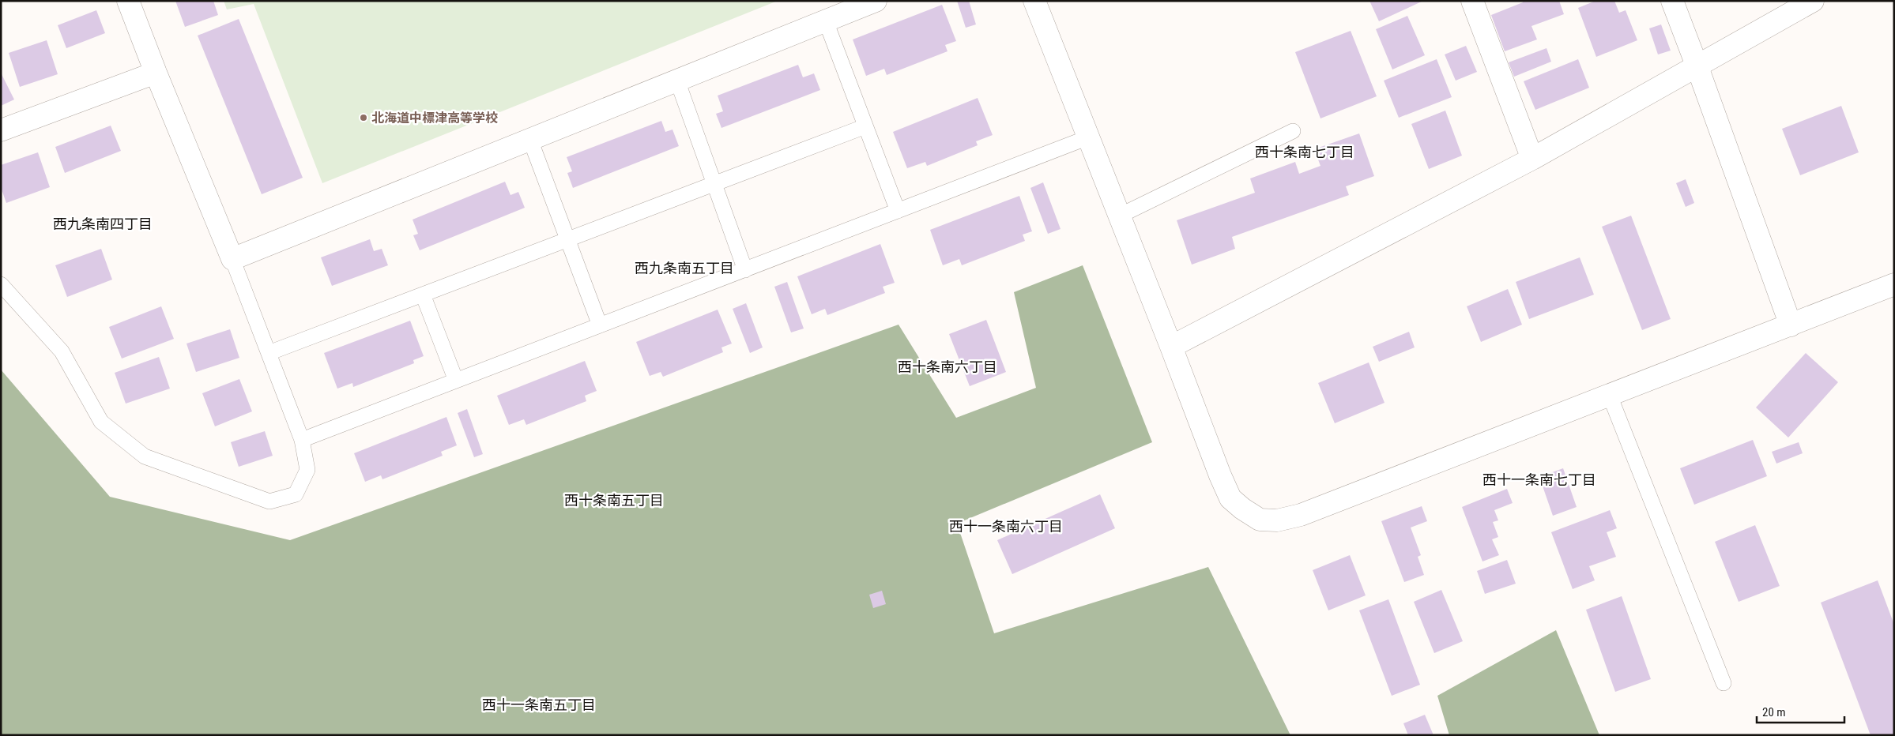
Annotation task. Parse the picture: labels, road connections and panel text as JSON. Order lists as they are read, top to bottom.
{
  "districts": [
    "西十条南七丁目",
    "西九条南四丁目",
    "西九条南五丁目",
    "西十条南六丁目",
    "西十一条南七丁目",
    "西十条南五丁目",
    "西十一条南六丁目",
    "西十一条南五丁目"
  ],
  "places": ["北海道中標津高等学校"],
  "scale_bar": "20 m"
}
